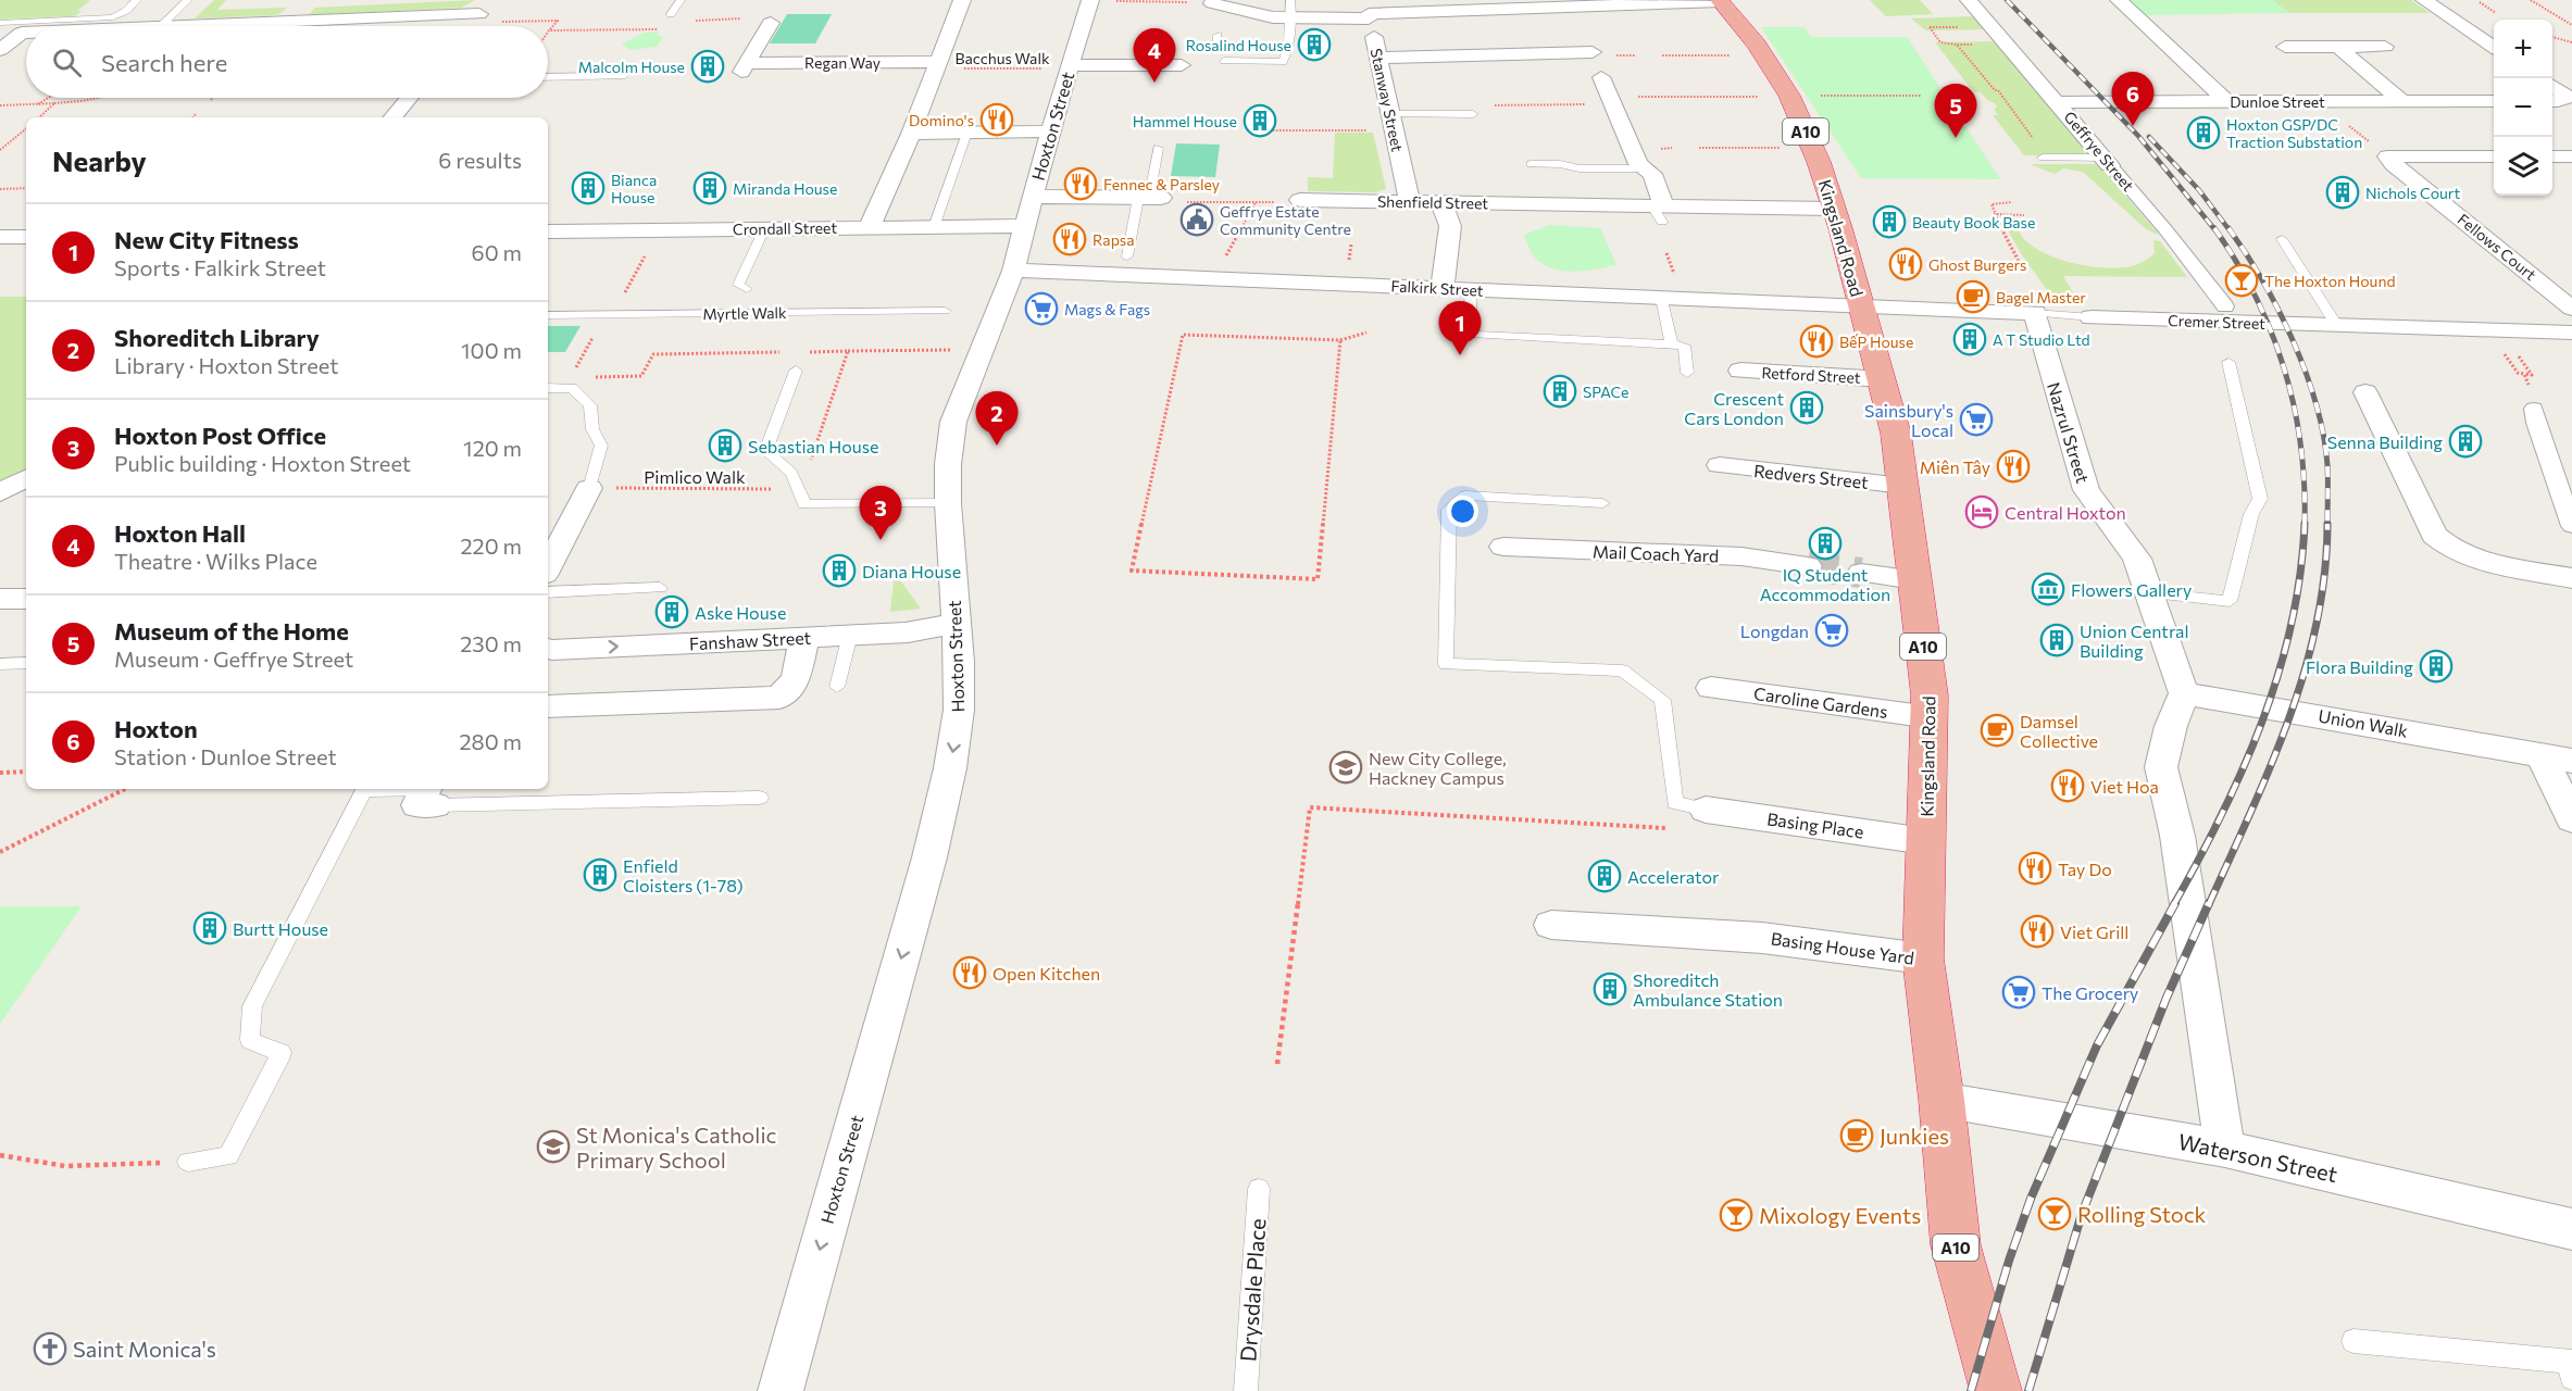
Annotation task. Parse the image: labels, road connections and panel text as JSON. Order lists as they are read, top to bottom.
{
  "streets": {
    "highway": ["A10", "Kingsland Road"],
    "street": [
      "Regan Way",
      "Stanway Street",
      "Dunloe Street",
      "Hoxton Street",
      "Geffrye Street",
      "Shenfield Street",
      "Crondall Street",
      "Fellows Court",
      "Falkirk Street",
      "Cremer Street",
      "Retford Street",
      "Nazrul Street",
      "Redvers Street",
      "Mail Coach Yard",
      "Fanshaw Street",
      "Caroline Gardens",
      "Union Walk",
      "Basing Place",
      "Basing House Yard",
      "Waterson Street"
    ],
    "lane": ["Myrtle Walk", "Drysdale Place"],
    "path": ["Bacchus Walk", "Pimlico Walk"]
  },
  "crossings": [
    ["Bacchus Walk", "Regan Way"],
    ["Bacchus Walk", "Hoxton Street"],
    ["Stanway Street", "Shenfield Street"],
    ["Dunloe Street", "Geffrye Street"],
    ["Hoxton Street", "Crondall Street"],
    ["Hoxton Street", "Falkirk Street"],
    ["Hoxton Street", "Fanshaw Street"],
    ["Shenfield Street", "Kingsland Road"],
    ["Kingsland Road", "Falkirk Street"],
    ["Kingsland Road", "Cremer Street"],
    ["Kingsland Road", "Retford Street"],
    ["Kingsland Road", "Redvers Street"],
    ["Kingsland Road", "Caroline Gardens"],
    ["Kingsland Road", "Basing Place"],
    ["Kingsland Road", "Basing House Yard"],
    ["Kingsland Road", "Waterson Street"],
    ["Falkirk Street", "Cremer Street"],
    ["Cremer Street", "Nazrul Street"],
    ["Nazrul Street", "Union Walk"]
  ],
  "one_way": ["Hoxton Street", "Fanshaw Street"],
  "places": {
    "building": [
      "Rosalind House",
      "Malcolm House",
      "Hammel House",
      "Hoxton GSP/DC Traction Substation",
      "Bianca House",
      "Miranda House",
      "Nichols Court",
      "Beauty Book Base",
      "A T Studio Ltd",
      "SPACe",
      "Crescent Cars London",
      "Senna Building",
      "Sebastian House",
      "IQ Student Accommodation",
      "Diana House",
      "Aske House",
      "Union Central Building",
      "Flora Building",
      "Enfield Cloisters (1-78)",
      "Accelerator",
      "Burtt House",
      "Shoreditch Ambulance Station"
    ],
    "restaurant": [
      "Domino's",
      "Fennec & Parsley",
      "Rapsa",
      "Ghost Burgers",
      "BếP House",
      "Miên Tây",
      "Viet Hoa",
      "Tay Do",
      "Viet Grill",
      "Open Kitchen"
    ],
    "public building": ["Geffrye Estate Community Centre"],
    "bar": ["The Hoxton Hound", "Rolling Stock", "Mixology Events"],
    "cafe": ["Bagel Master", "Damsel Collective", "Junkies"],
    "supermarket": [
      "Mags & Fags",
      "Sainsbury's Local",
      "Longdan",
      "The Grocery"
    ],
    "hotel": ["Central Hoxton"],
    "museum": ["Flowers Gallery"],
    "school or university": ["New City College, Hackney Campus", "St Monica's Catholic Primary School"],
    "church": ["Saint Monica's"]
  },
  "page": {
    "map_buttons": ["+", "−"],
    "search": "Search here",
    "pins": [
      "4",
      "6",
      "5",
      "1",
      "2",
      "3"
    ],
    "heading": ["Nearby", "6 results"],
    "list": [
      {
        "mark": "1",
        "name": "New City Fitness",
        "note": "Sports · Falkirk Street",
        "value": "60 m"
      },
      {
        "mark": "2",
        "name": "Shoreditch Library",
        "note": "Library · Hoxton Street",
        "value": "100 m"
      },
      {
        "mark": "3",
        "name": "Hoxton Post Office",
        "note": "Public building · Hoxton Street",
        "value": "120 m"
      },
      {
        "mark": "4",
        "name": "Hoxton Hall",
        "note": "Theatre · Wilks Place",
        "value": "220 m"
      },
      {
        "mark": "5",
        "name": "Museum of the Home",
        "note": "Museum · Geffrye Street",
        "value": "230 m"
      },
      {
        "mark": "6",
        "name": "Hoxton",
        "note": "Station · Dunloe Street",
        "value": "280 m"
      }
    ]
  }
}
